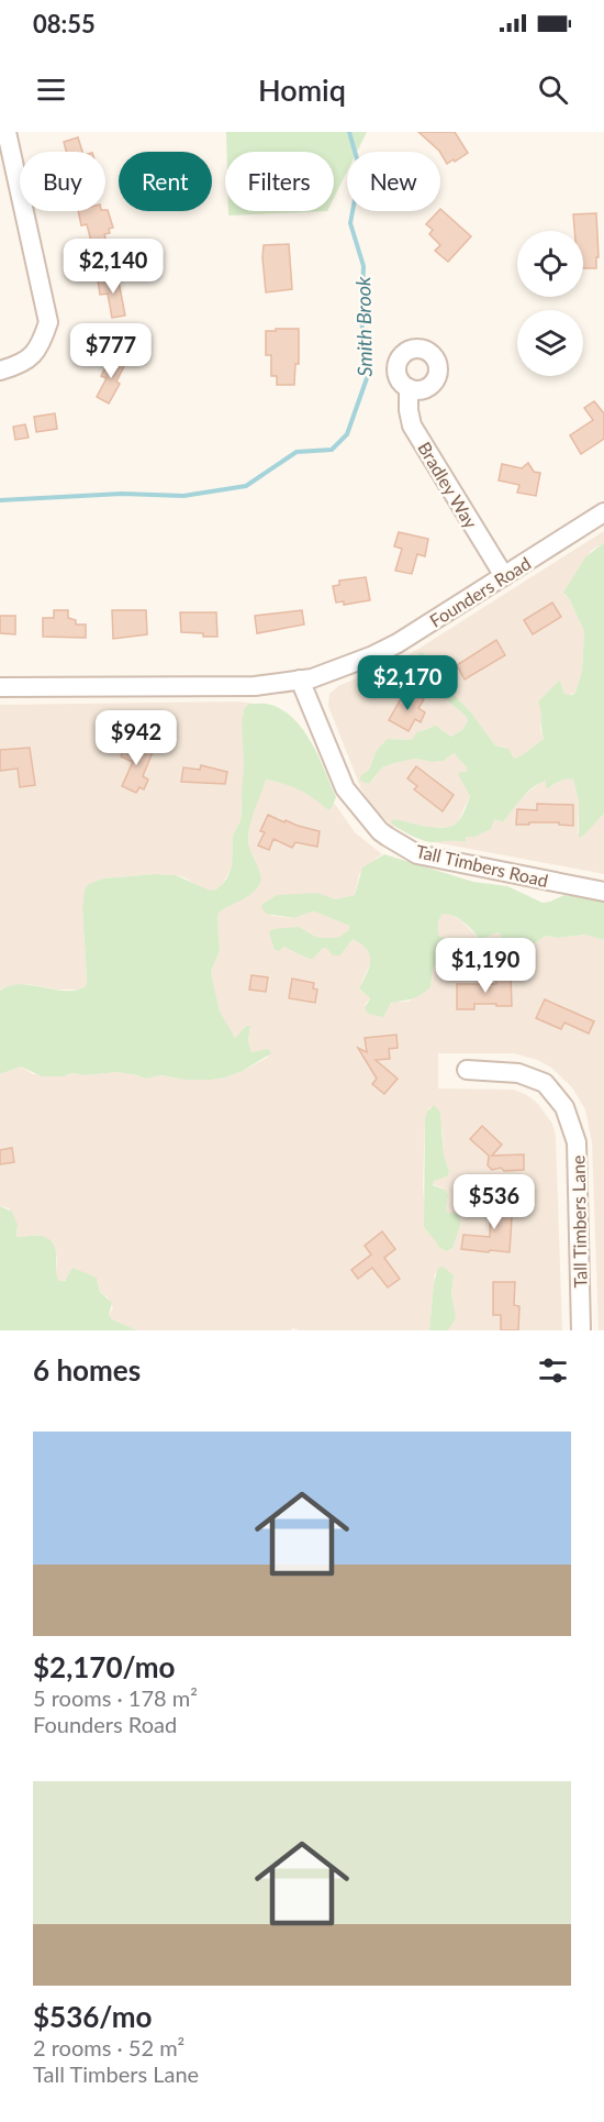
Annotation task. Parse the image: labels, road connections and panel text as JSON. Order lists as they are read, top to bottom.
{
  "streets": {
    "street": [
      "Bradley Way",
      "Founders Road",
      "Tall Timbers Road",
      "Tall Timbers Lane"
    ]
  },
  "crossings": [
    ["Bradley Way", "Founders Road"],
    ["Founders Road", "Tall Timbers Road"]
  ],
  "water": ["Smith Brook"],
  "page": {
    "status": "08:55",
    "header": "Homiq",
    "chip": [
      "Buy",
      "Rent",
      "Filters",
      "New"
    ],
    "price": [
      "$2,140",
      "$777",
      "$2,170",
      "$942",
      "$1,190",
      "$536"
    ],
    "heading": "6 homes",
    "list": [
      {
        "name": "$2,170/mo",
        "note": "5 rooms · 178 m² · Founders Road"
      },
      {
        "name": "$536/mo",
        "note": "2 rooms · 52 m² · Tall Timbers Lane"
      }
    ]
  }
}
